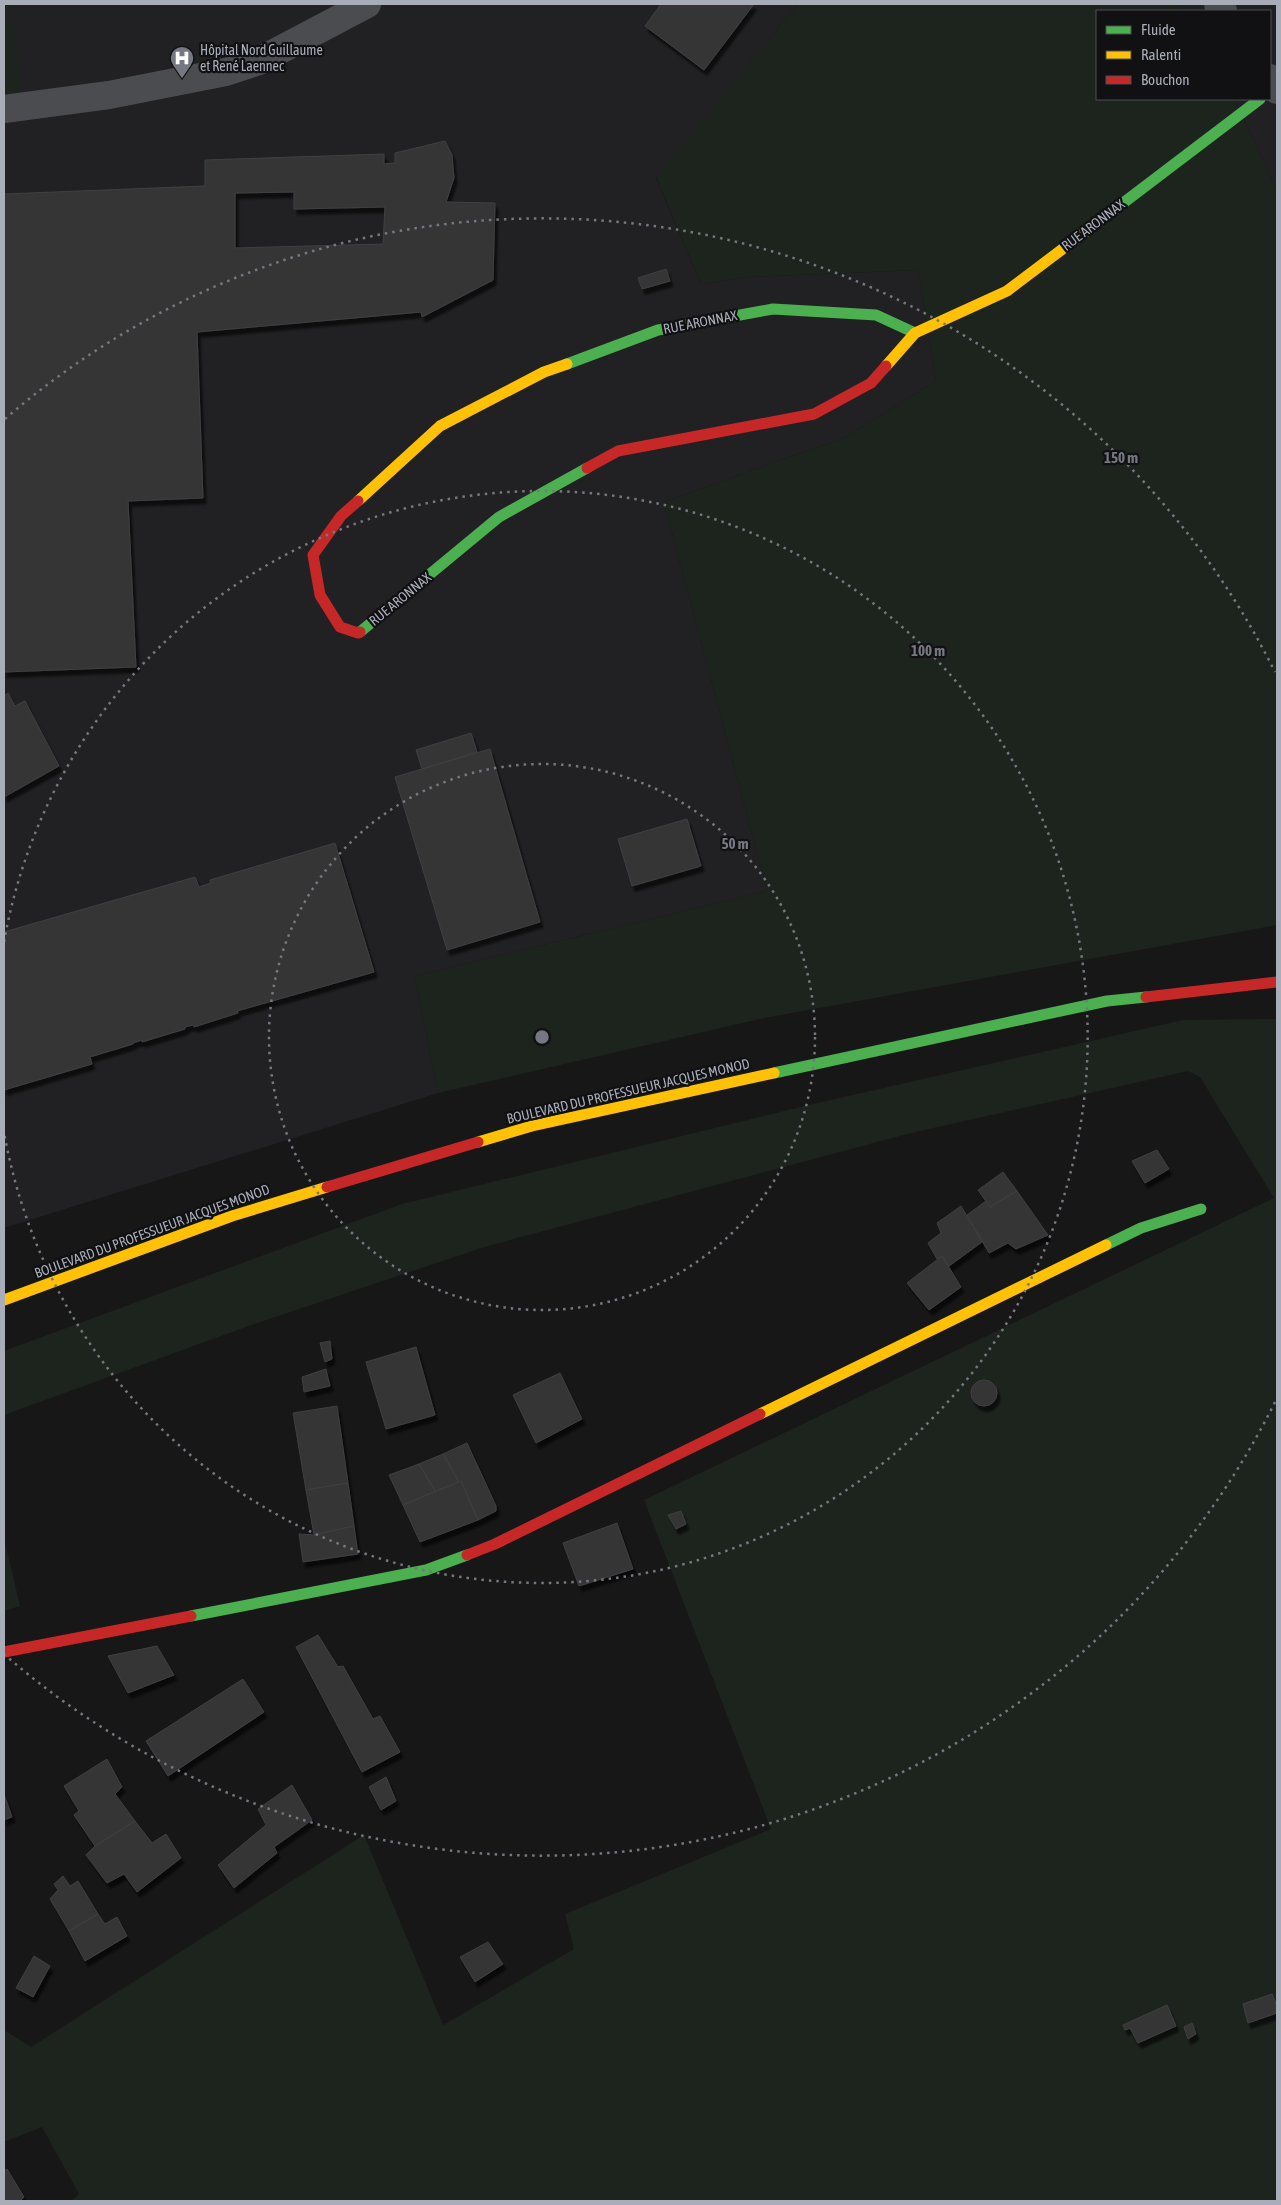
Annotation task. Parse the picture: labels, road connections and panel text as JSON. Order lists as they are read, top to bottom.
{
  "streets": {
    "street": ["RUE ARONNAX", "BOULEVARD DU PROFESSUEUR JACQUES MONOD"]
  },
  "places": {
    "hospital": ["Hôpital Nord Guillaume et René Laennec"]
  },
  "legend": ["Fluide", "Ralenti", "Bouchon"],
  "rings": ["150 m", "100 m", "50 m"]
}
